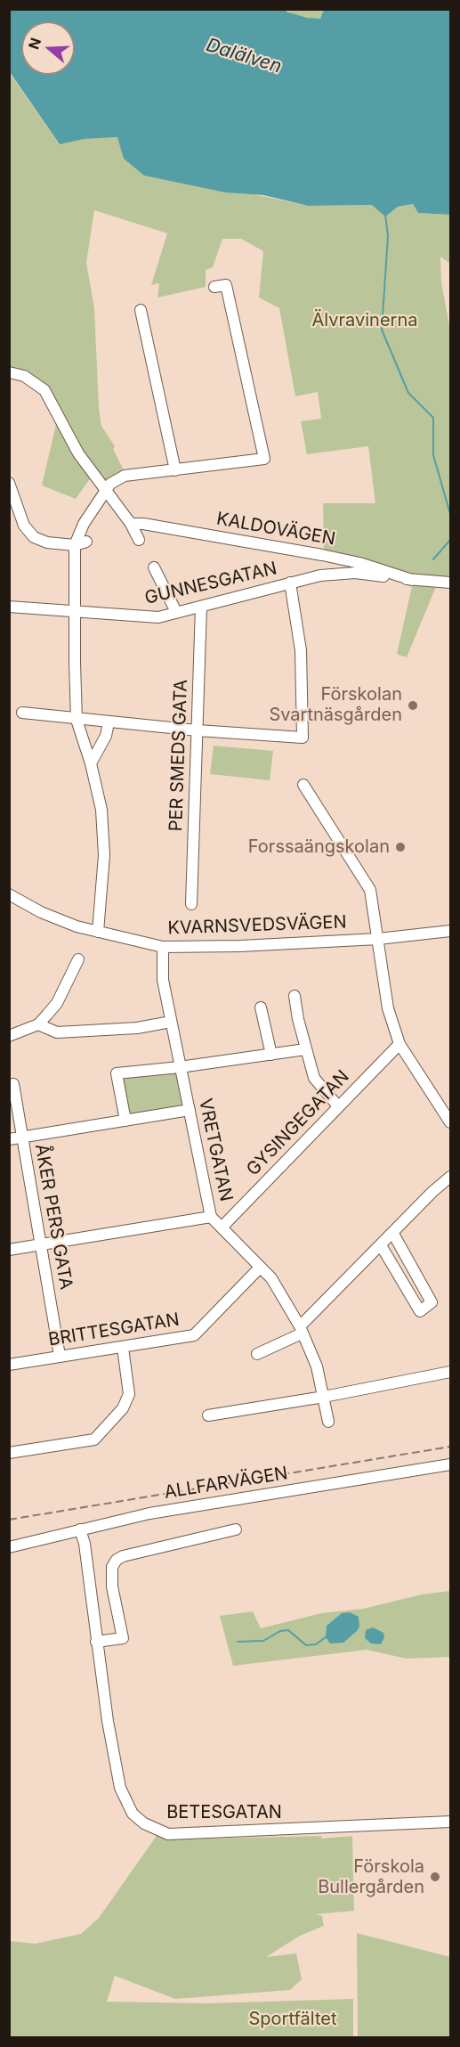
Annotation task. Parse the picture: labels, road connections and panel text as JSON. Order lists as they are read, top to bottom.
{
  "streets": {
    "street": [
      "KALDOVÄGEN",
      "GUNNESGATAN",
      "PER SMEDS GATA",
      "KVARNSVEDSVÄGEN",
      "GYSINGEGATAN",
      "VRETGATAN",
      "ÅKER PERS GATA",
      "BRITTESGATAN",
      "ALLFARVÄGEN",
      "BETESGATAN"
    ]
  },
  "crossings": [
    ["KALDOVÄGEN", "GUNNESGATAN"],
    ["GUNNESGATAN", "PER SMEDS GATA"],
    ["KVARNSVEDSVÄGEN", "VRETGATAN"],
    ["GYSINGEGATAN", "VRETGATAN"],
    ["VRETGATAN", "BRITTESGATAN"],
    ["ÅKER PERS GATA", "BRITTESGATAN"],
    ["ALLFARVÄGEN", "BETESGATAN"]
  ],
  "water": ["Dalälven"],
  "parks": ["Älvravinerna", "Sportfältet"],
  "places": ["Förskolan Svartnäsgården", "Forssaängskolan", "Förskola Bullergården"],
  "north": "left"
}
